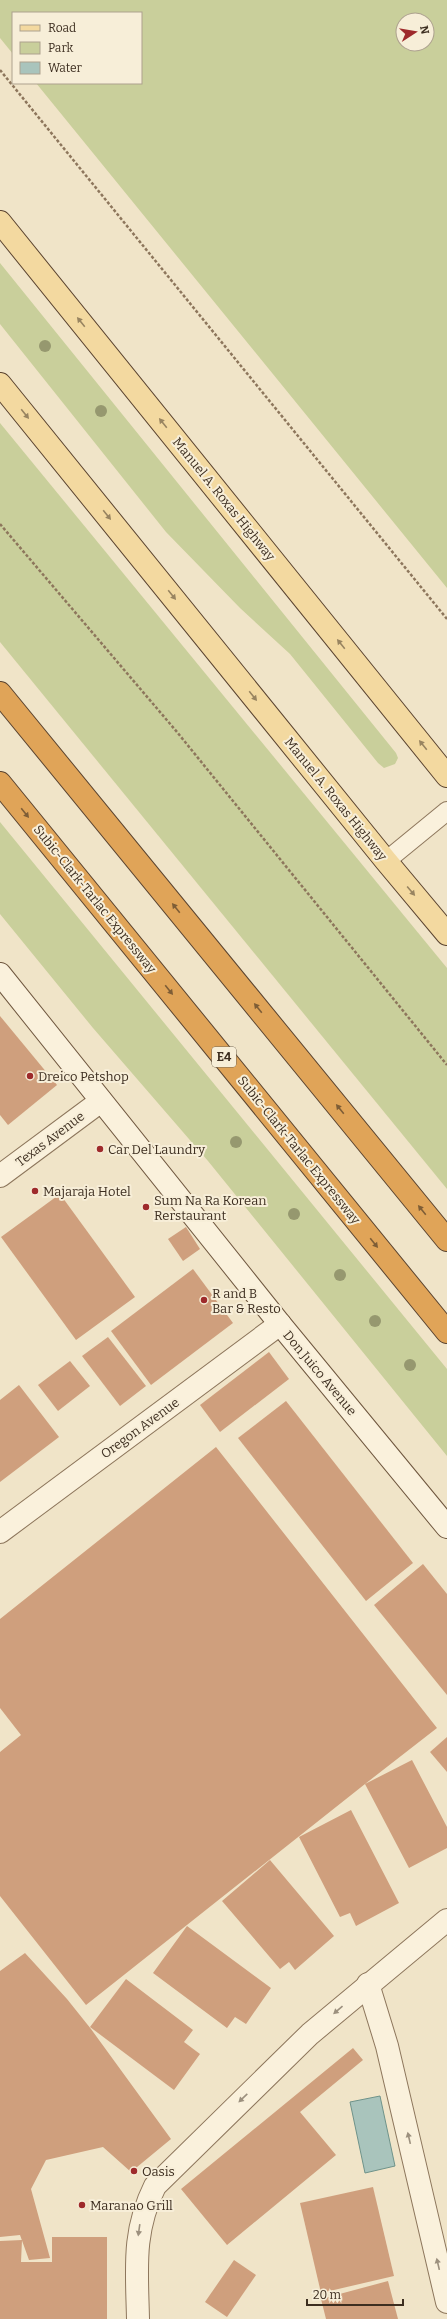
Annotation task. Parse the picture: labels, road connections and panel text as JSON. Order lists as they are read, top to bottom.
{
  "streets": {
    "highway": ["Subic-Clark-Tarlac Expressway", "E4"],
    "main road": ["Manuel A. Roxas Highway"],
    "street": ["Texas Avenue", "Don Juico Avenue", "Oregon Avenue"]
  },
  "crossings": [
    ["Texas Avenue", "Don Juico Avenue"],
    ["Don Juico Avenue", "Oregon Avenue"]
  ],
  "places": [
    "Dreico Petshop",
    "Car Del Laundry",
    "Majaraja Hotel",
    "Sum Na Ra Korean Rerstaurant",
    "R and B Bar & Resto",
    "Oasis",
    "Maranao Grill"
  ],
  "legend": ["Road", "Park", "Water"],
  "scale_bar": "20 m",
  "north": "right"
}
